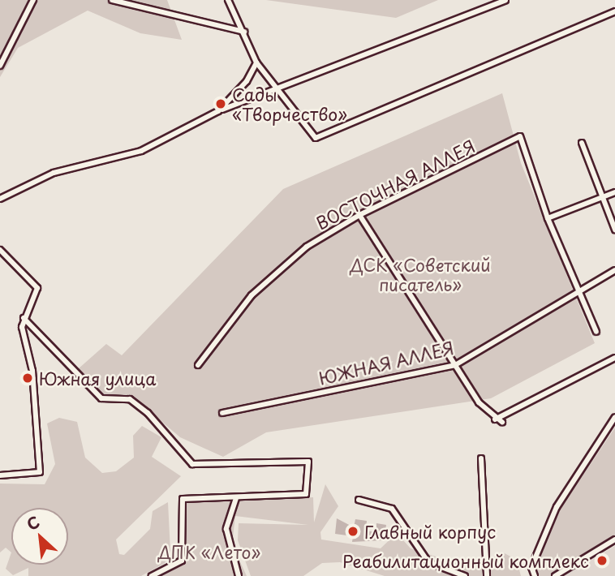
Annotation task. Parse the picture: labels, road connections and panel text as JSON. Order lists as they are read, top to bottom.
{
  "streets": {
    "street": ["ВОСТОЧНАЯ АЛЛЕЯ", "ЮЖНАЯ АЛЛЕЯ"]
  },
  "parks": ["ДСК «Советский писатель»", "ДПК «Лето»"],
  "places": [
    "Сады «Творчество»",
    "Южная улица",
    "Главный корпус",
    "Реабилитационный комплекс"
  ],
  "north": "top left"
}
